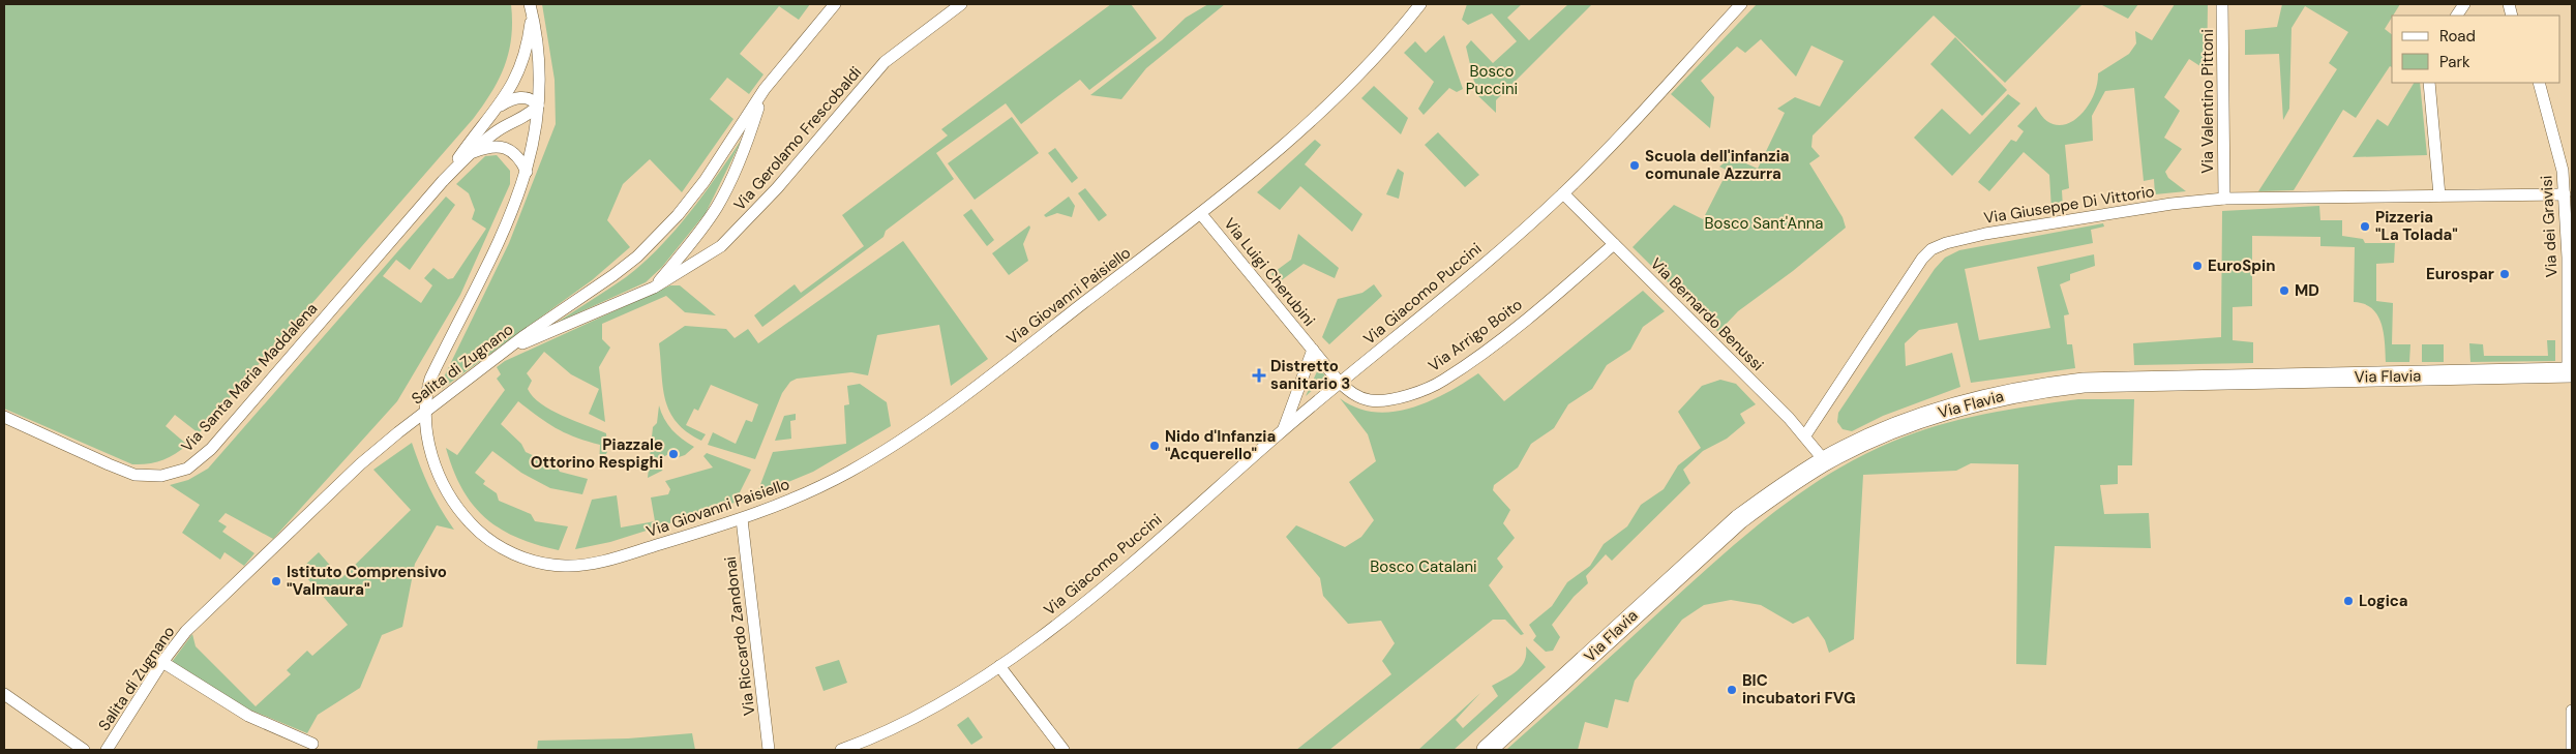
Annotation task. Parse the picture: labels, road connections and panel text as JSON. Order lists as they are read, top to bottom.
{
  "streets": {
    "main road": ["Via Flavia"],
    "street": [
      "Via Valentino Pittoni",
      "Via Gerolamo Frescobaldi",
      "Via Giuseppe Di Vittorio",
      "Via dei Gravisi",
      "Via Luigi Cherubini",
      "Via Giacomo Puccini",
      "Via Giovanni Paisiello",
      "Via Bernardo Benussi",
      "Via Arrigo Boito",
      "Salita di Zugnano",
      "Via Santa Maria Maddalena",
      "Via Riccardo Zandonai"
    ]
  },
  "crossings": [
    ["Via Valentino Pittoni", "Via Giuseppe Di Vittorio"],
    ["Via Gerolamo Frescobaldi", "Salita di Zugnano"],
    ["Via Giuseppe Di Vittorio", "Via dei Gravisi"],
    ["Via Giuseppe Di Vittorio", "Via Bernardo Benussi"],
    ["Via dei Gravisi", "Via Flavia"],
    ["Via Luigi Cherubini", "Via Giacomo Puccini"],
    ["Via Luigi Cherubini", "Via Giovanni Paisiello"],
    ["Via Luigi Cherubini", "Via Arrigo Boito"],
    ["Via Giacomo Puccini", "Via Bernardo Benussi"],
    ["Via Giacomo Puccini", "Via Arrigo Boito"],
    ["Via Giovanni Paisiello", "Salita di Zugnano"],
    ["Via Giovanni Paisiello", "Via Santa Maria Maddalena"],
    ["Via Giovanni Paisiello", "Via Riccardo Zandonai"],
    ["Via Bernardo Benussi", "Via Arrigo Boito"],
    ["Via Bernardo Benussi", "Via Flavia"]
  ],
  "parks": ["Bosco Puccini", "Bosco Sant'Anna", "Bosco Catalani"],
  "places": {
    "other": [
      "Scuola dell'infanzia comunale Azzurra",
      "Pizzeria \"La Tolada\"",
      "EuroSpin",
      "Eurospar",
      "MD",
      "Nido d'Infanzia \"Acquerello\"",
      "Piazzale Ottorino Respighi",
      "Istituto Comprensivo \"Valmaura\"",
      "Logica",
      "BIC incubatori FVG"
    ],
    "health": ["Distretto sanitario 3"]
  },
  "legend": ["Road", "Park"]
}
